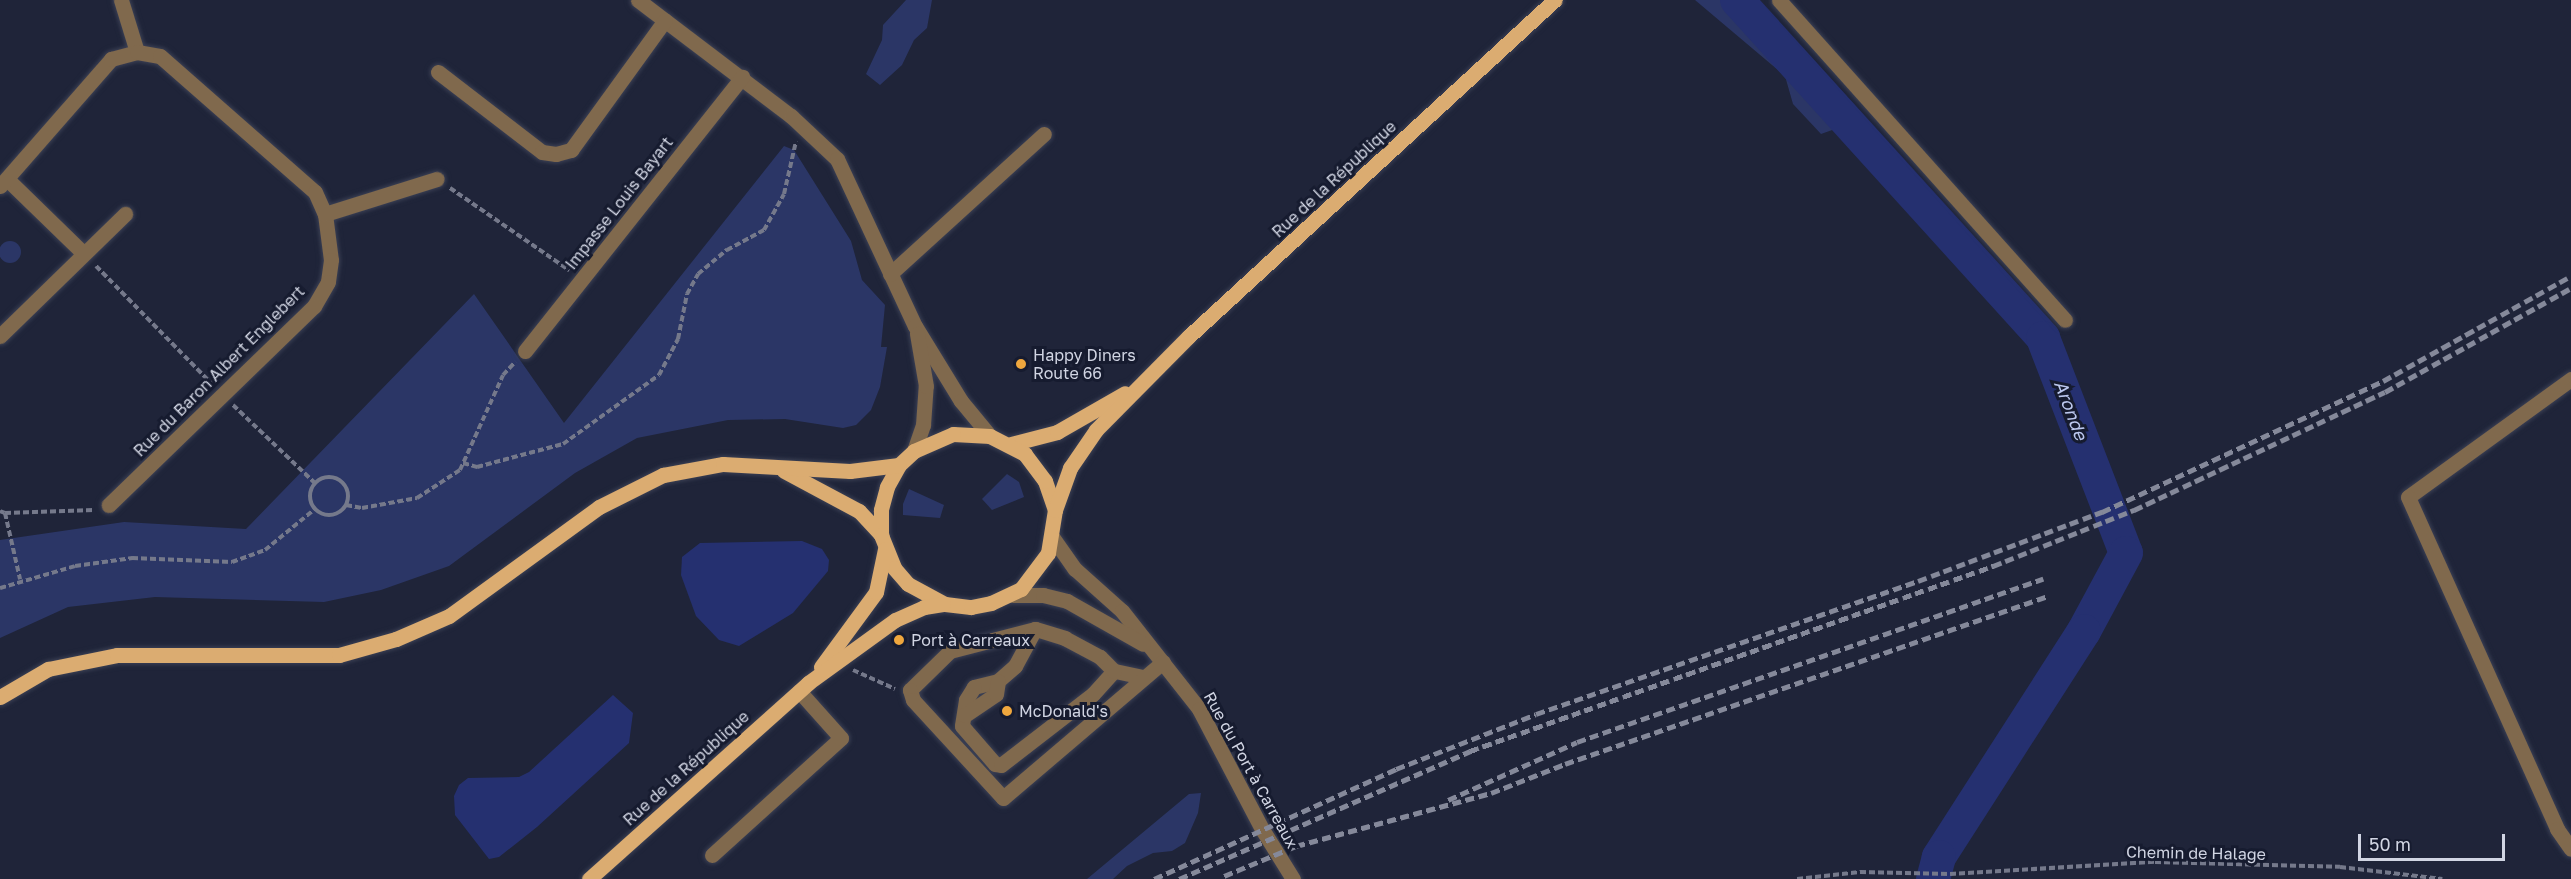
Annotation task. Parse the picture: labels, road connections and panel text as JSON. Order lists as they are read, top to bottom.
{
  "streets": {
    "main road": ["Rue de la République"],
    "street": ["Impasse Louis Bayart", "Rue du Baron Albert Englebert", "Rue du Port à Carreaux"],
    "path": ["Chemin de Halage"]
  },
  "crossings": [
    ["Rue de la République", "Rue du Port à Carreaux"]
  ],
  "water": ["Aronde"],
  "places": ["Happy Diners Route 66", "Port à Carreaux", "McDonald's"],
  "scale_bar": "50 m"
}
